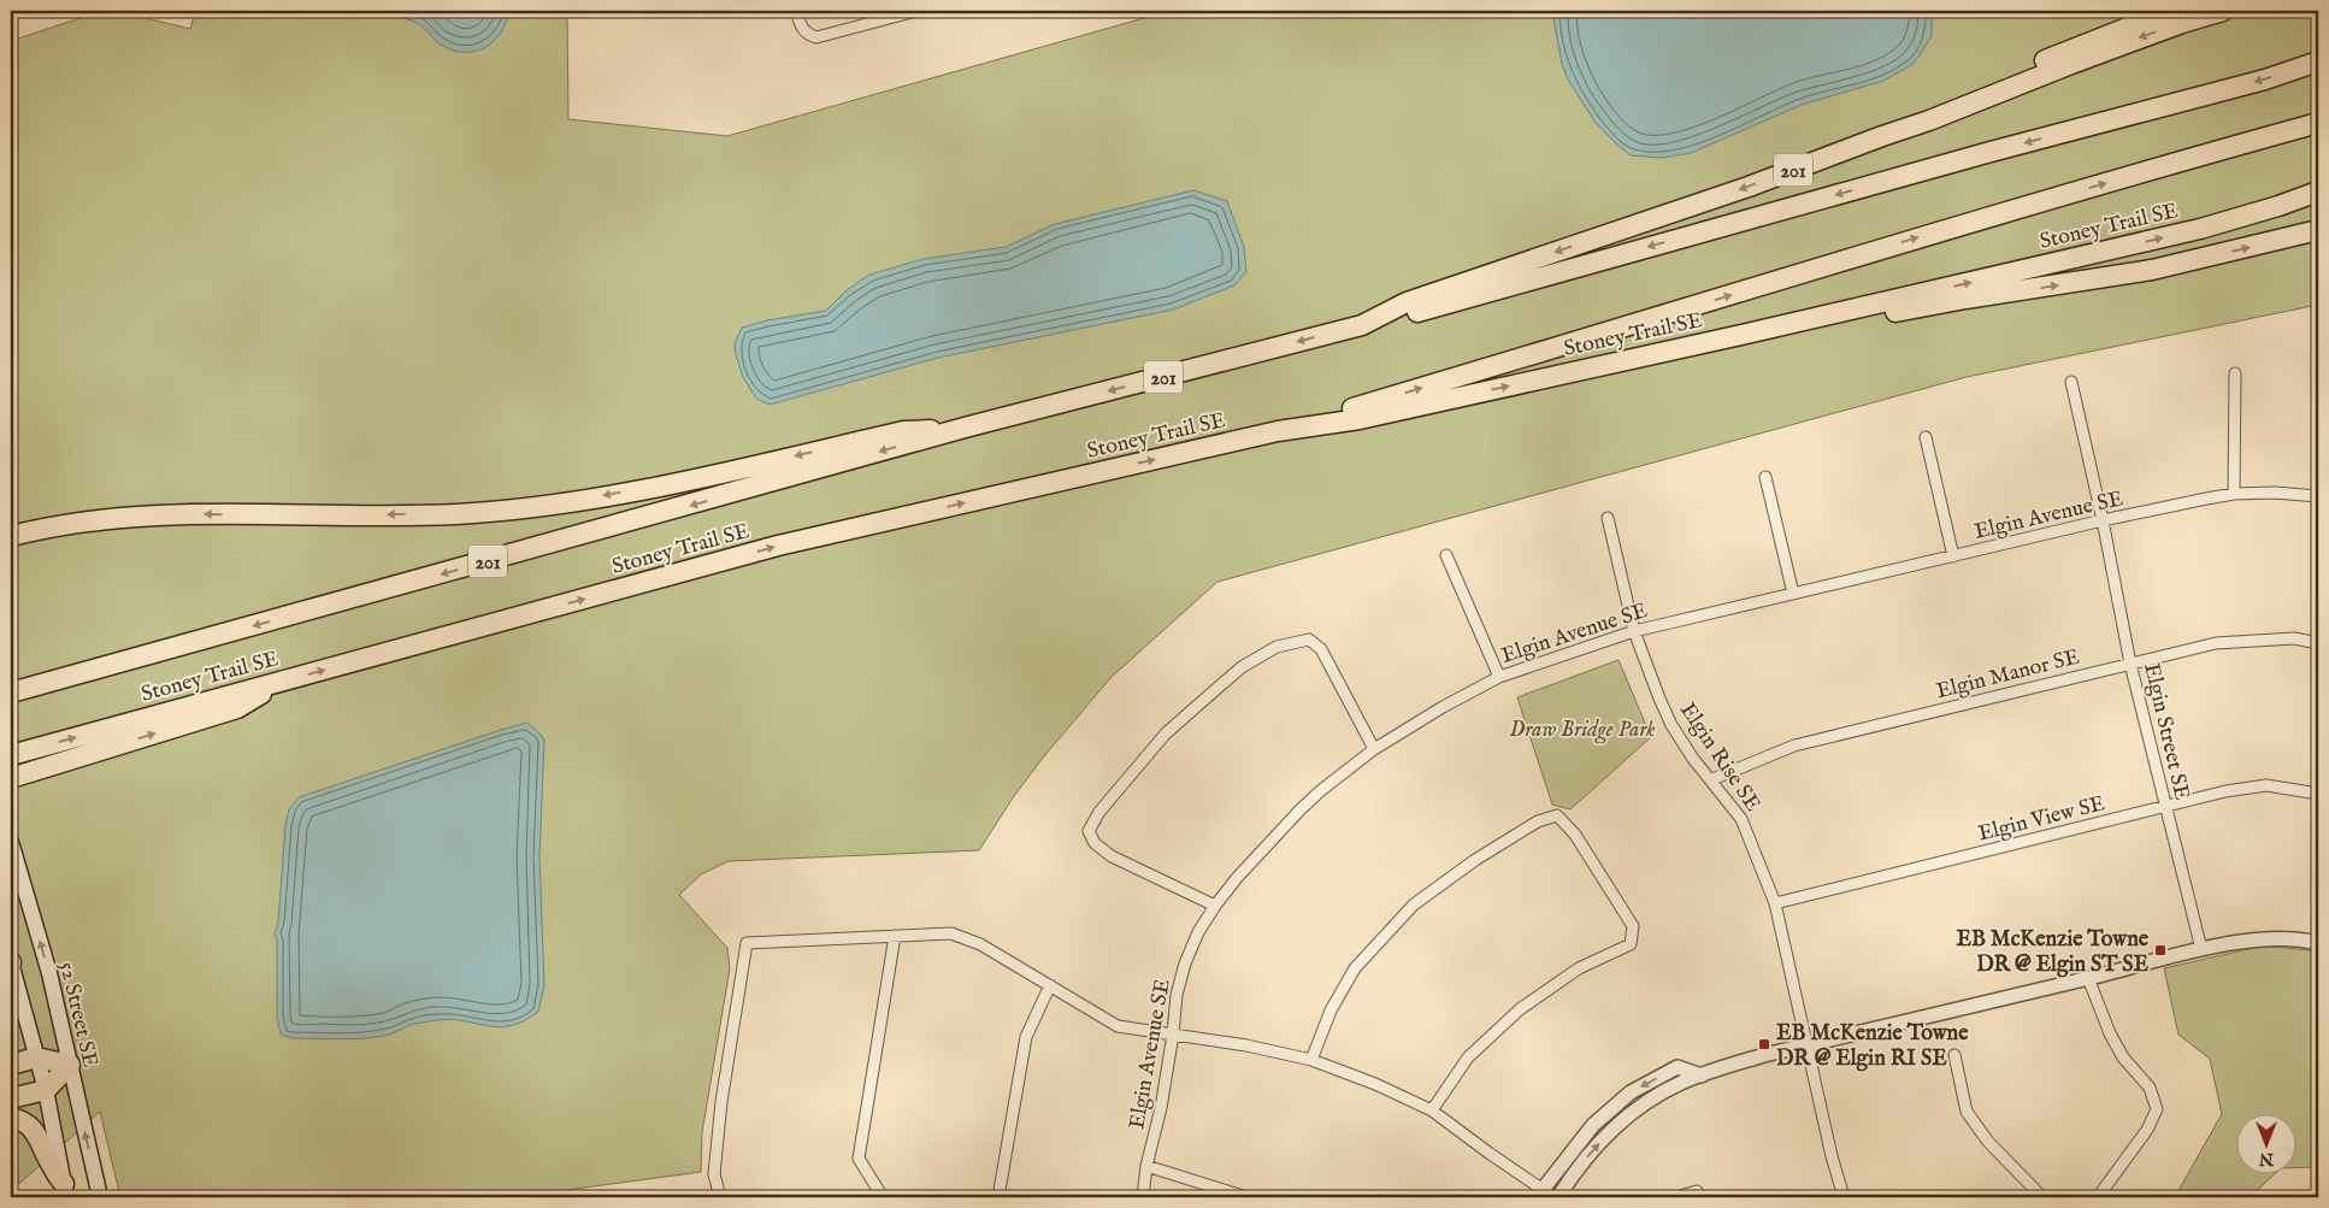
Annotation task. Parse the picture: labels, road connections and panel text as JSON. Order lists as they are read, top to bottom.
{
  "streets": {
    "highway": ["201", "Stoney Trail SE"],
    "main road": ["52 Street SE"],
    "street": [
      "Elgin Avenue SE",
      "Elgin Manor SE",
      "Elgin Street SE",
      "Elgin Rise SE",
      "Elgin View SE"
    ]
  },
  "crossings": [
    ["Elgin Avenue SE", "Elgin Street SE"],
    ["Elgin Avenue SE", "Elgin Rise SE"],
    ["Elgin Manor SE", "Elgin Street SE"],
    ["Elgin Manor SE", "Elgin Rise SE"],
    ["Elgin Street SE", "Elgin View SE"],
    ["Elgin Rise SE", "Elgin View SE"]
  ],
  "parks": ["Draw Bridge Park"],
  "places": {
    "transit": ["EB McKenzie Towne DR @ Elgin ST SE", "EB McKenzie Towne DR @ Elgin RI SE"]
  },
  "north": "bottom"
}
